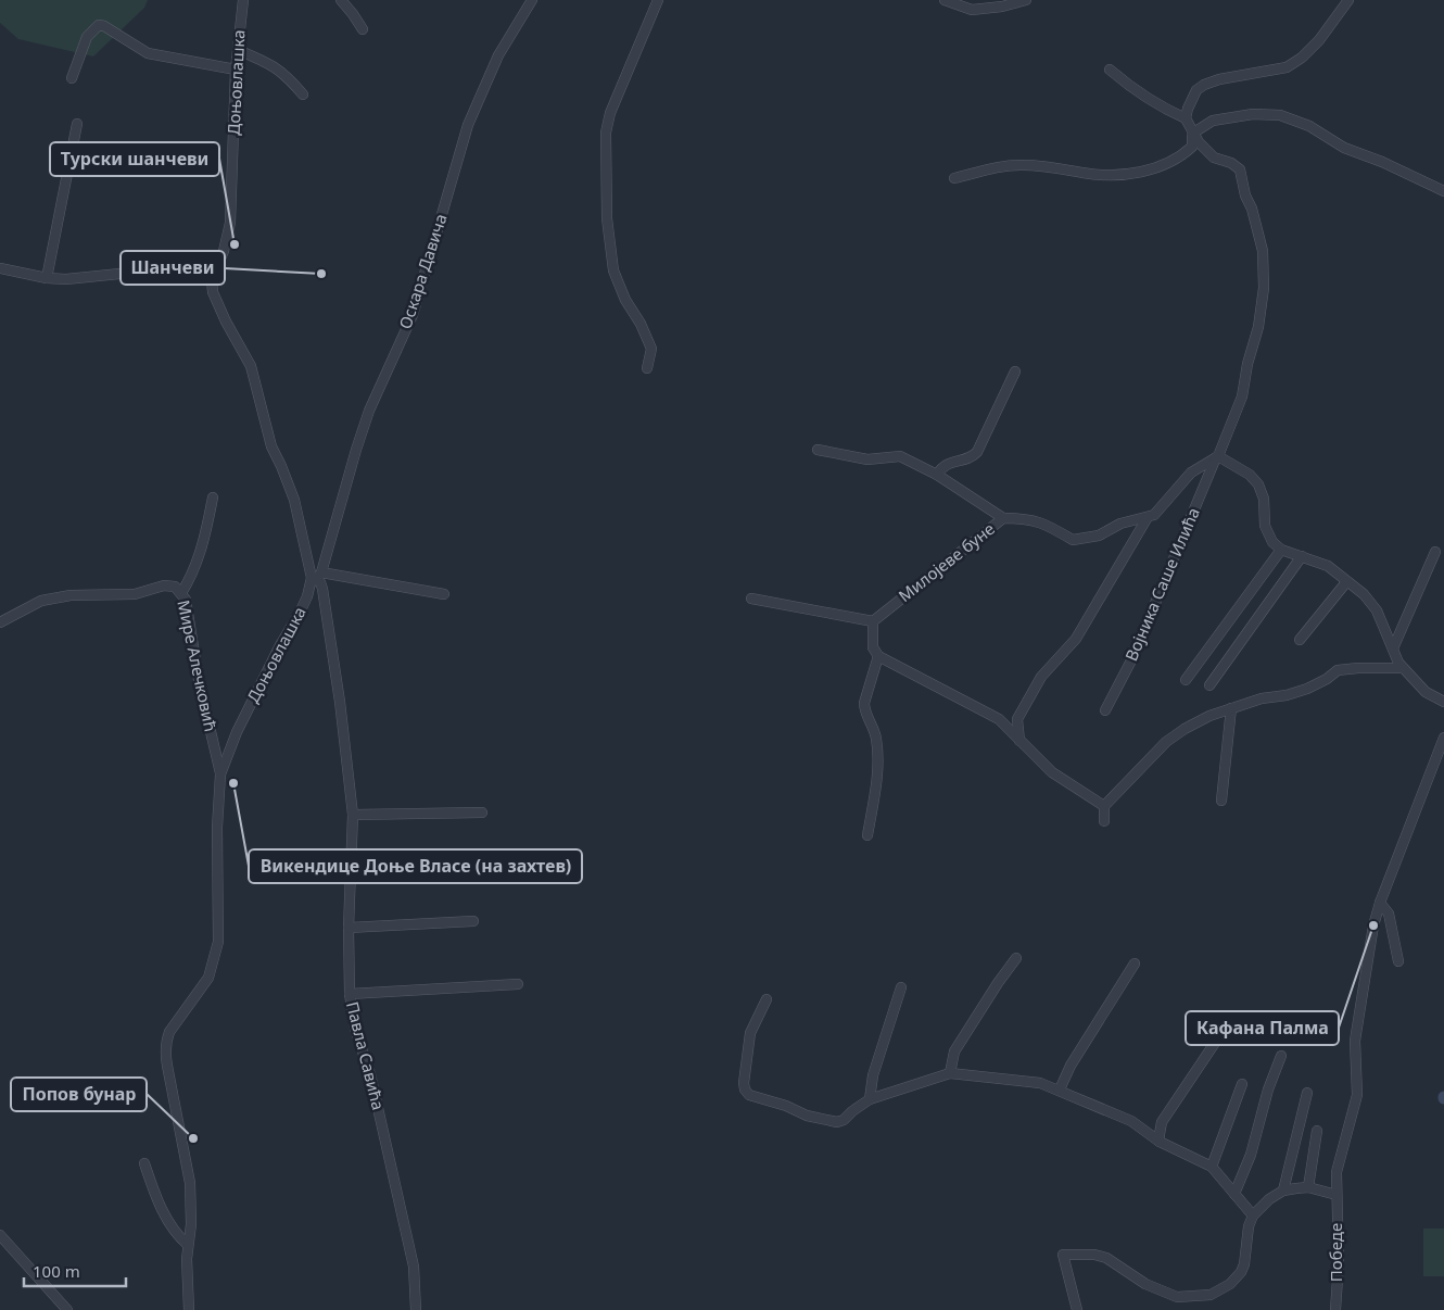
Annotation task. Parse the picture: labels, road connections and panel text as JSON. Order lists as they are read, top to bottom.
{
  "streets": {
    "street": [
      "Доњовлашка",
      "Оскара Давича",
      "Милојеве буне",
      "Војника Саше Илића",
      "Мире Алечковић",
      "Павла Савића",
      "Победе"
    ]
  },
  "crossings": [
    ["Доњовлашка", "Оскара Давича"],
    ["Доњовлашка", "Мире Алечковић"],
    ["Доњовлашка", "Павла Савића"],
    ["Оскара Давича", "Павла Савића"],
    ["Милојеве буне", "Војника Саше Илића"]
  ],
  "places": [
    "Турски шанчеви",
    "Шанчеви",
    "Викендице Доње Власе (на захтев)",
    "Кафана Палма",
    "Попов бунар"
  ],
  "scale_bar": "100 m"
}
